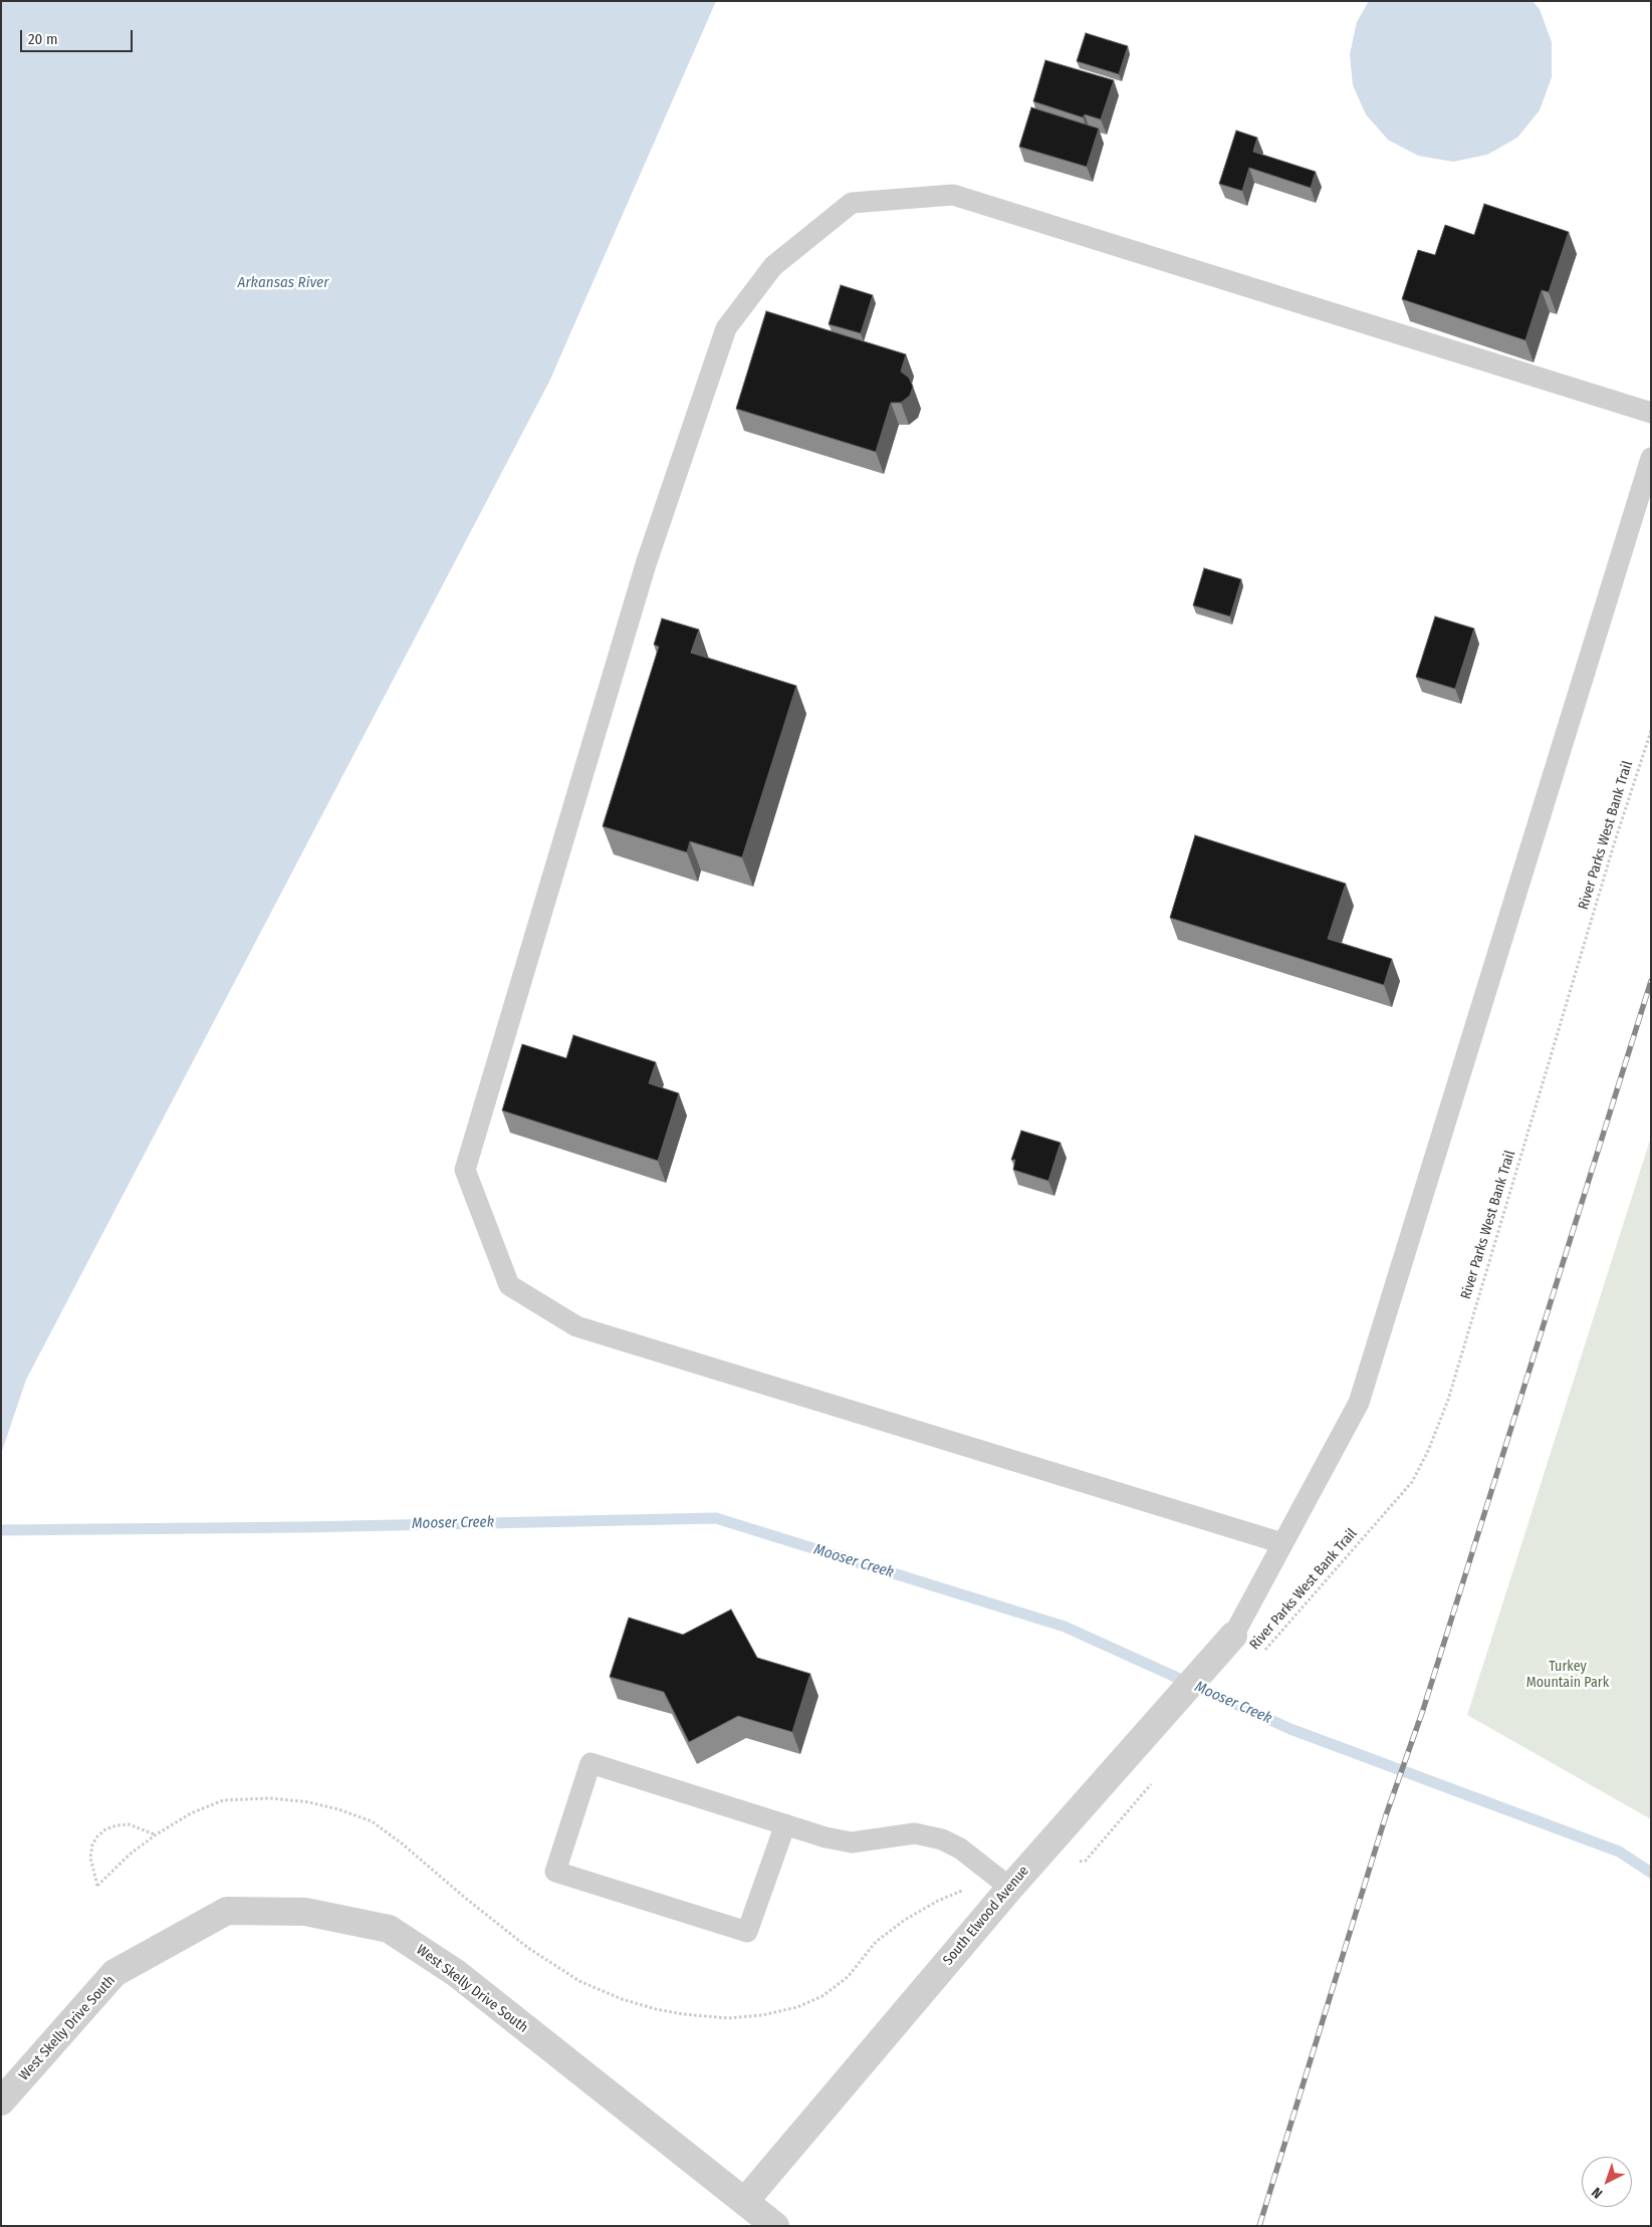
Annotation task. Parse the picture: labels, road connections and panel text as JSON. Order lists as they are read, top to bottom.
{
  "streets": {
    "street": ["South Elwood Avenue", "West Skelly Drive South"],
    "path": ["River Parks West Bank Trail"]
  },
  "crossings": [
    ["South Elwood Avenue", "West Skelly Drive South"]
  ],
  "water": ["Arkansas River", "Mooser Creek"],
  "parks": ["Turkey Mountain Park"],
  "scale_bar": "20 m",
  "north": "bottom left"
}
